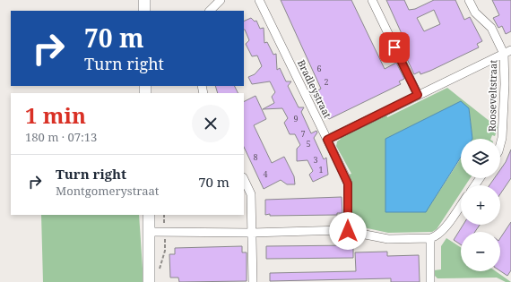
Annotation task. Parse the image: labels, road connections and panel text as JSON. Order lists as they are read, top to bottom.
{
  "streets": {
    "street": ["Bradleystraat", "Rooseveltstraat"]
  },
  "house_numbers": [
    "6",
    "2",
    "9",
    "7",
    "5",
    "8",
    "3",
    "1",
    "4"
  ],
  "page": {
    "turn": ["70 m", "Turn right"],
    "heading": ["1 min", "180 m · 07:13"],
    "map_buttons": ["+", "−"],
    "list": [
      {
        "name": "Turn right",
        "note": "Montgomerystraat",
        "value": "70 m"
      }
    ]
  }
}
